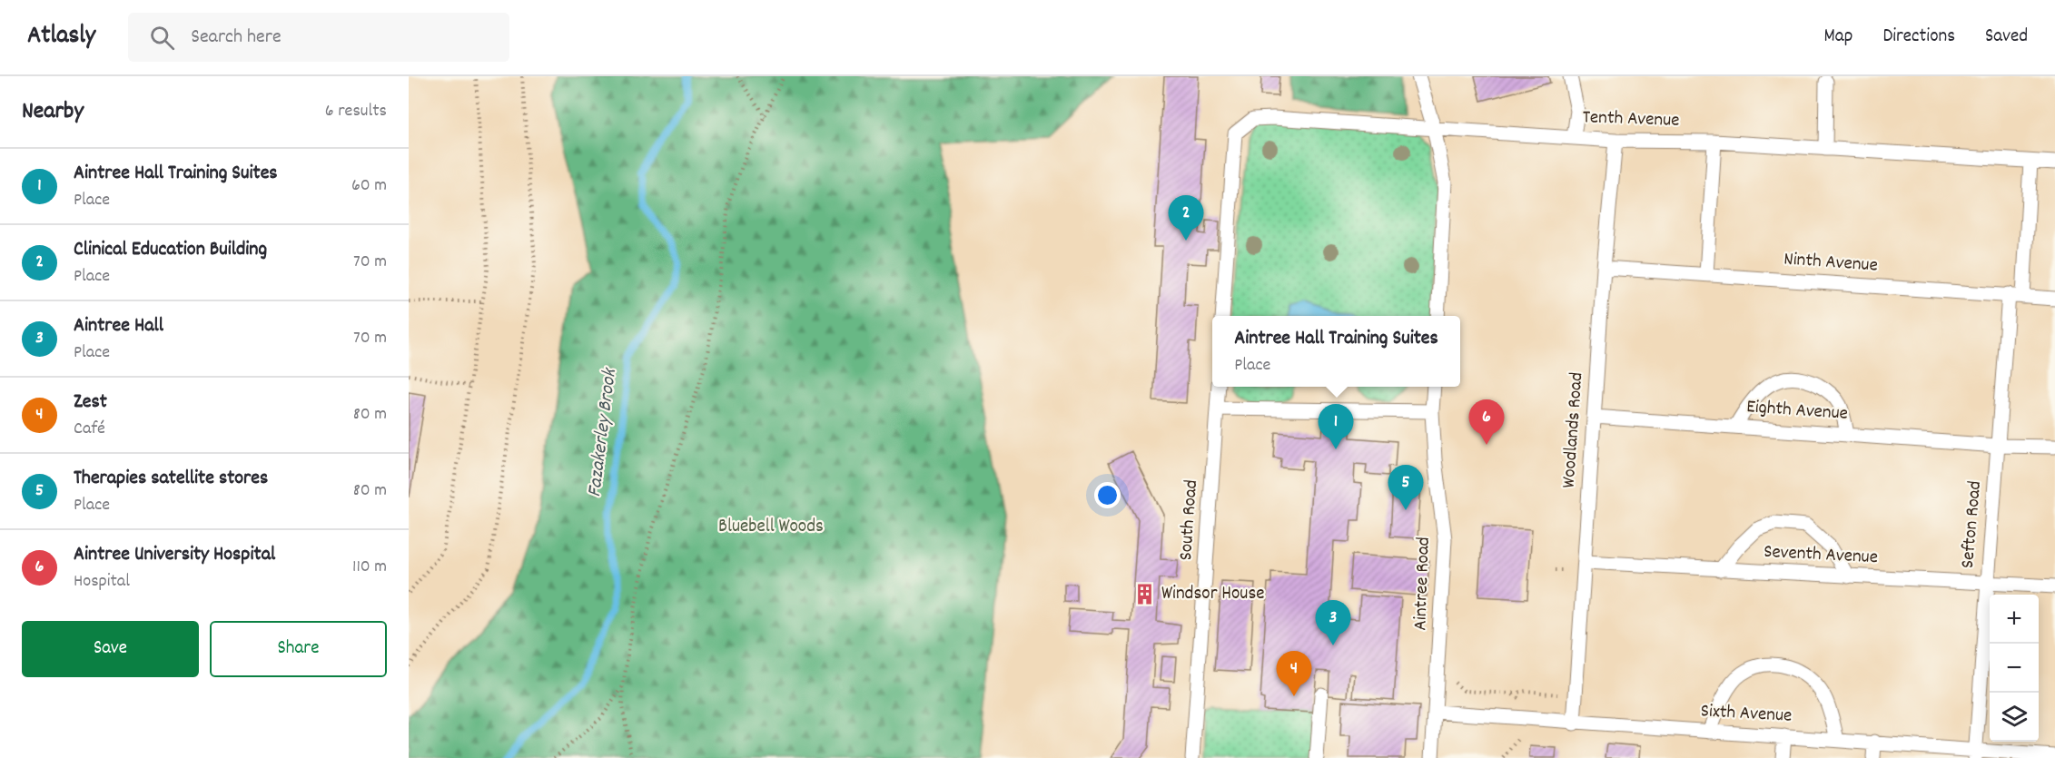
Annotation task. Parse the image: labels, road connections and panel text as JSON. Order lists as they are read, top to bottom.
{
  "streets": {
    "lane": [
      "Tenth Avenue",
      "Ninth Avenue",
      "Eighth Avenue",
      "Woodlands Road",
      "South Road",
      "Sefton Road",
      "Seventh Avenue",
      "Aintree Road",
      "Sixth Avenue"
    ]
  },
  "crossings": [
    ["Tenth Avenue", "Woodlands Road"],
    ["Ninth Avenue", "Woodlands Road"],
    ["Ninth Avenue", "Sefton Road"],
    ["Eighth Avenue", "Woodlands Road"],
    ["Eighth Avenue", "Sefton Road"],
    ["Woodlands Road", "Seventh Avenue"],
    ["Woodlands Road", "Sixth Avenue"],
    ["Sefton Road", "Seventh Avenue"],
    ["Sefton Road", "Sixth Avenue"],
    ["Aintree Road", "Sixth Avenue"]
  ],
  "water": ["Fazakerley Brook"],
  "parks": ["Bluebell Woods"],
  "places": {
    "building": ["Windsor House"]
  },
  "page": {
    "header": "Atlasly",
    "search": "Search here",
    "nav": ["Map", "Directions", "Saved"],
    "heading": ["Nearby", "6 results"],
    "list": [
      {
        "mark": "1",
        "name": "Aintree Hall Training Suites",
        "note": "Place",
        "value": "60 m"
      },
      {
        "mark": "2",
        "name": "Clinical Education Building",
        "note": "Place",
        "value": "70 m"
      },
      {
        "mark": "3",
        "name": "Aintree Hall",
        "note": "Place",
        "value": "70 m"
      },
      {
        "mark": "4",
        "name": "Zest",
        "note": "Café",
        "value": "80 m"
      },
      {
        "mark": "5",
        "name": "Therapies satellite stores",
        "note": "Place",
        "value": "80 m"
      },
      {
        "mark": "6",
        "name": "Aintree University Hospital",
        "note": "Hospital",
        "value": "110 m"
      }
    ],
    "pins": [
      "2",
      "6",
      "1",
      "5",
      "3",
      "4"
    ],
    "popup": ["Aintree Hall Training Suites", "Place"],
    "map_buttons": ["+", "−"],
    "buttons": ["Save", "Share"]
  }
}
